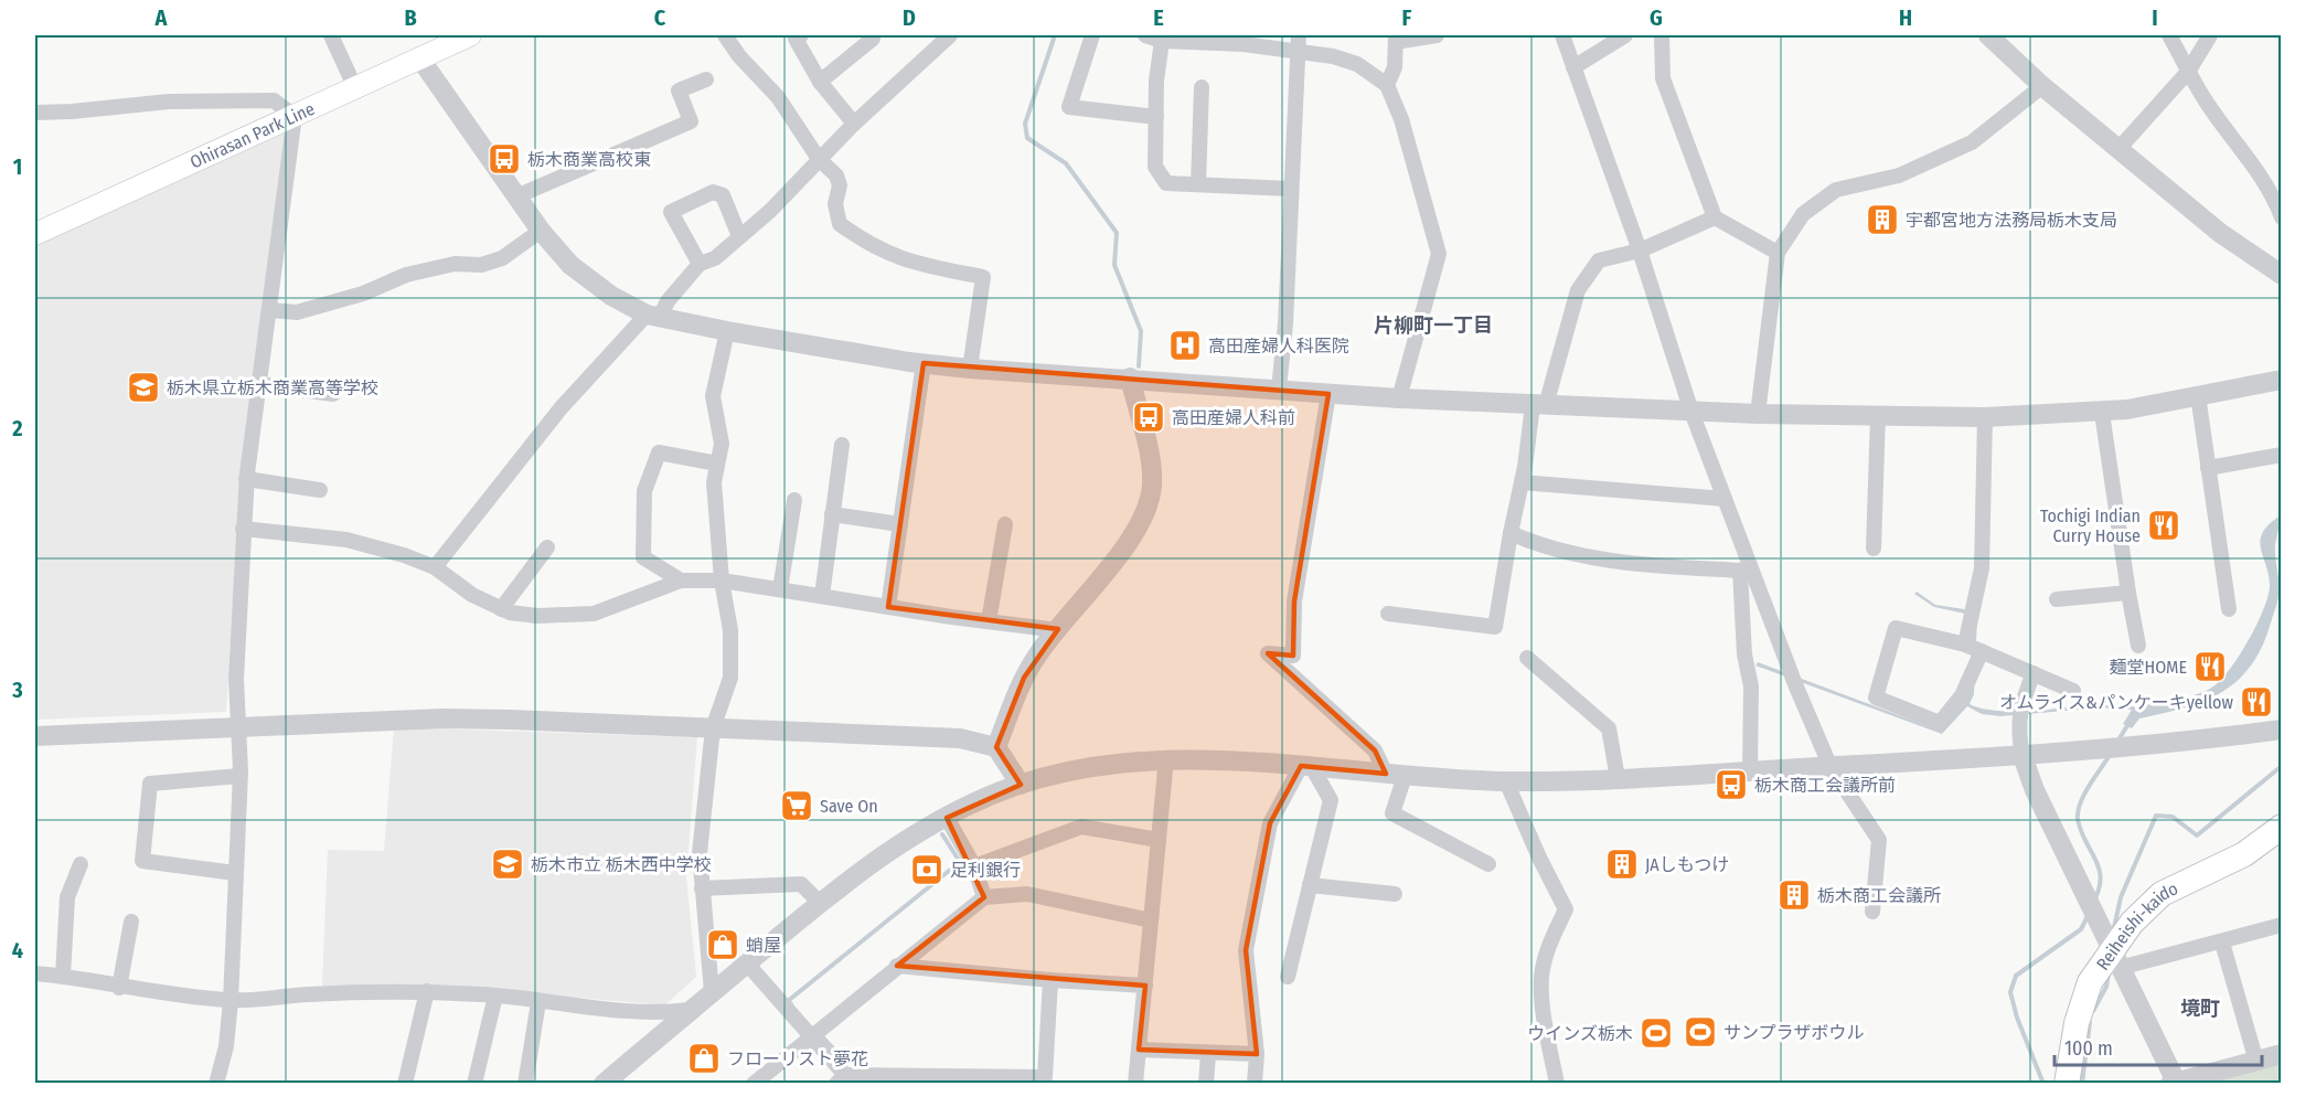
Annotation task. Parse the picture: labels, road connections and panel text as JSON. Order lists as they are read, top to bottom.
{
  "streets": {
    "main road": ["Ohirasan Park Line", "Reiheishi-kaido"]
  },
  "districts": ["片柳町一丁目", "境町"],
  "places": {
    "bus stop": ["栃木商業高校東", "高田産婦人科前", "栃木商工会議所前"],
    "building": ["宇都宮地方法務局栃木支局", "JAしもつけ", "栃木商工会議所"],
    "hospital": ["高田産婦人科医院"],
    "school or university": ["栃木県立栃木商業高等学校", "栃木市立 栃木西中学校"],
    "restaurant": ["Tochigi Indian Curry House", "麺堂HOME", "オムライス&パンケーキyellow"],
    "supermarket": ["Save On"],
    "bank": ["足利銀行"],
    "shop": ["蛸屋", "フローリスト夢花"],
    "sports": ["サンプラザボウル", "ウインズ栃木"]
  },
  "scale_bar": "100 m",
  "grid": {
    "columns": [
      "A",
      "B",
      "C",
      "D",
      "E",
      "F",
      "G",
      "H",
      "I"
    ],
    "rows": [
      "1",
      "2",
      "3",
      "4"
    ]
  }
}
